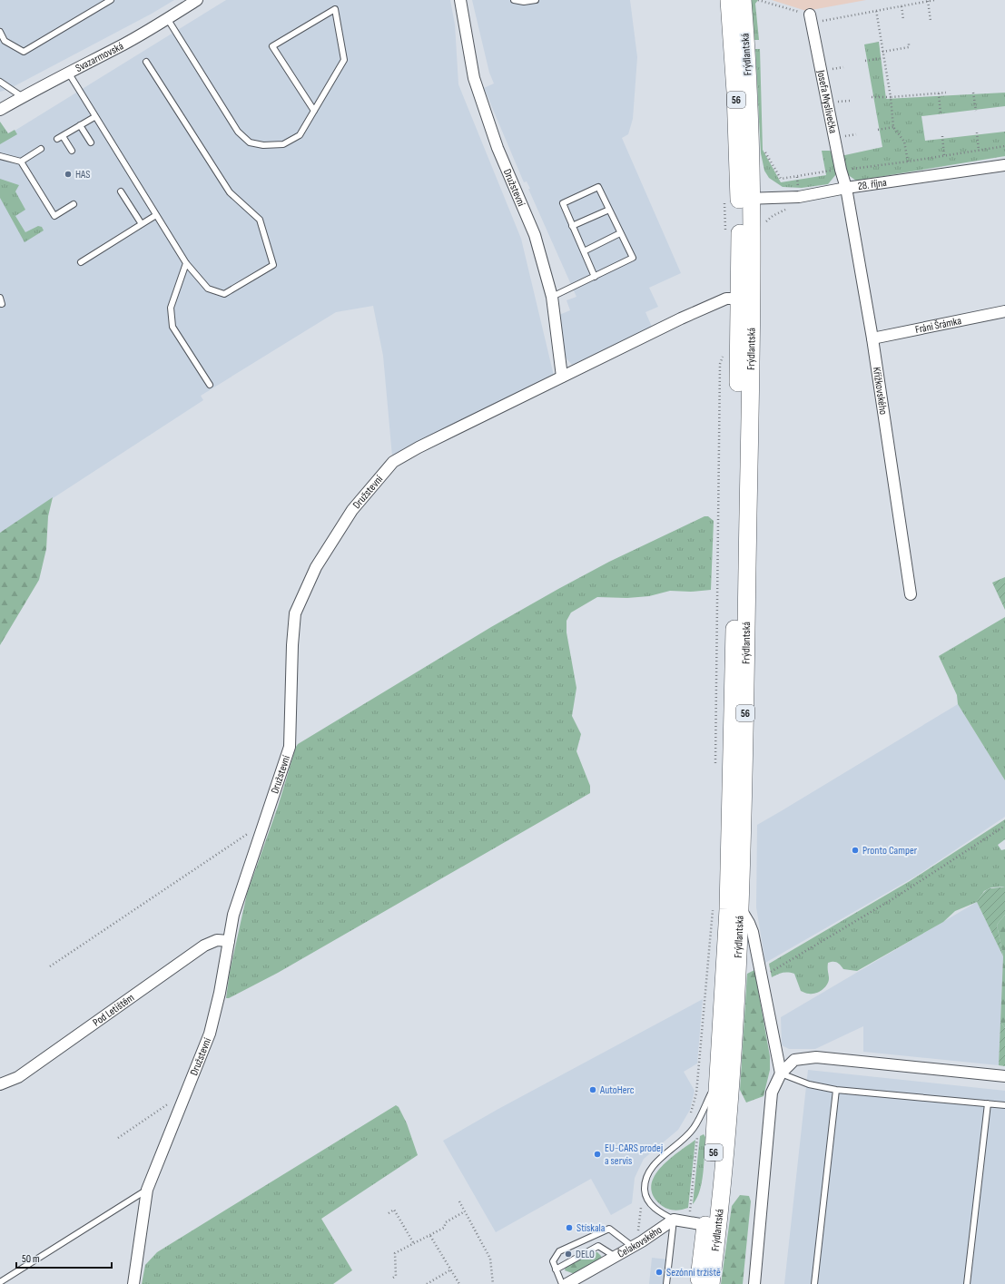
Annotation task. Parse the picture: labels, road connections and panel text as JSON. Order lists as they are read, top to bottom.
{
  "streets": {
    "main road": ["Frýdlantská", "56"],
    "street": [
      "Svazarmovská",
      "Josefa Myslivečka",
      "28. října",
      "Družstevní",
      "Fráni Šrámka",
      "Křížkovského",
      "Pod Letištěm",
      "Čelakovského"
    ]
  },
  "crossings": [
    ["Frýdlantská", "28. října"],
    ["Frýdlantská", "Družstevní"],
    ["Frýdlantská", "Čelakovského"],
    ["Josefa Myslivečka", "28. října"],
    ["Josefa Myslivečka", "Křížkovského"],
    ["28. října", "Křížkovského"],
    ["Družstevní", "Pod Letištěm"],
    ["Fráni Šrámka", "Křížkovského"]
  ],
  "places": [
    "HAS",
    "Pronto Camper",
    "AutoHerc",
    "EU-CARS prodej a servis",
    "Stískala",
    "DELO",
    "Sezónní tržiště"
  ],
  "scale_bar": "50 m"
}
